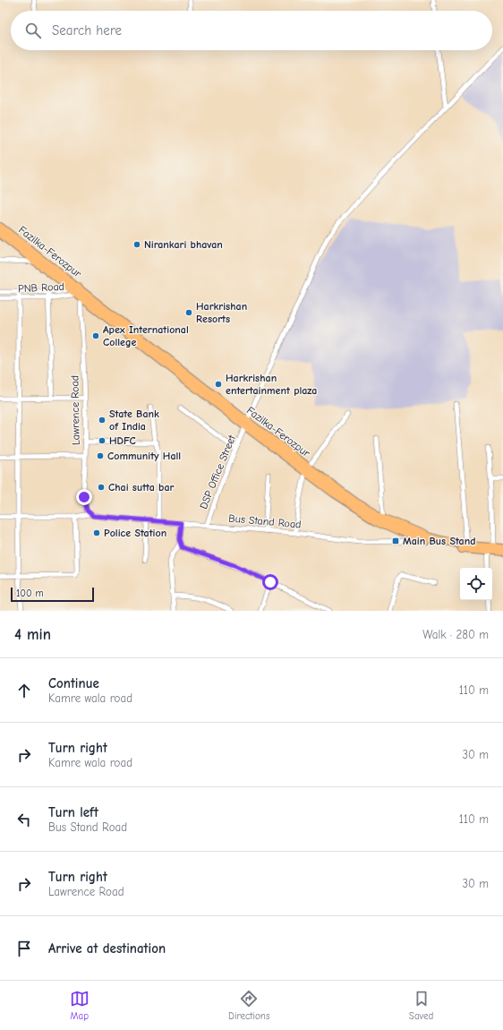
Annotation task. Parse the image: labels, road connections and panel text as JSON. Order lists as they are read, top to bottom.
{
  "streets": {
    "main road": ["Fazilka-Ferozpur"],
    "street": [
      "PNB Road",
      "Lawrence Road",
      "DSP Office Street",
      "Bus Stand Road"
    ]
  },
  "crossings": [
    ["Fazilka-Ferozpur", "PNB Road"],
    ["Fazilka-Ferozpur", "Lawrence Road"],
    ["Fazilka-Ferozpur", "DSP Office Street"],
    ["PNB Road", "Lawrence Road"],
    ["Lawrence Road", "Bus Stand Road"],
    ["DSP Office Street", "Bus Stand Road"]
  ],
  "places": {
    "other": [
      "Nirankari bhavan",
      "Harkrishan Resorts",
      "Apex International College",
      "Harkrishan entertainment plaza",
      "State Bank of India",
      "HDFC",
      "Community Hall",
      "Chai sutta bar",
      "Police Station"
    ],
    "transit": ["Main Bus Stand"]
  },
  "scale_bar": "100 m",
  "page": {
    "search": "Search here",
    "scale": "100 m",
    "heading": ["4 min", "Walk · 280 m"],
    "list": [
      ["Continue", "Kamre wala road", "110 m"],
      ["Turn right", "Kamre wala road", "30 m"],
      ["Turn left", "Bus Stand Road", "110 m"],
      ["Turn right", "Lawrence Road", "30 m"],
      "Arrive at destination"
    ],
    "nav": ["Map", "Directions", "Saved"]
  }
}
